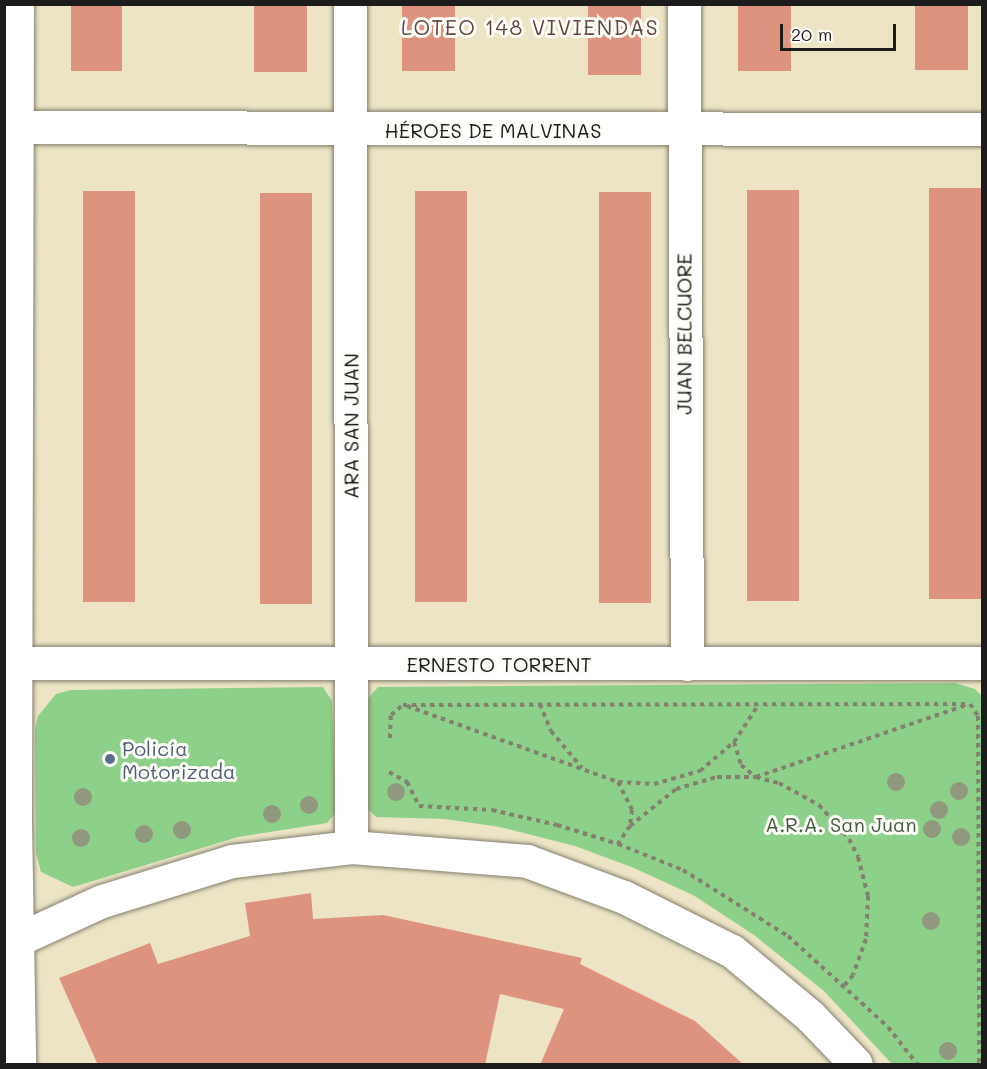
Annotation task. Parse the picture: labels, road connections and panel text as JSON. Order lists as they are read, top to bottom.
{
  "streets": {
    "street": [
      "HÉROES DE MALVINAS",
      "JUAN BELCUORE",
      "ARA SAN JUAN",
      "ERNESTO TORRENT"
    ]
  },
  "crossings": [
    ["HÉROES DE MALVINAS", "JUAN BELCUORE"],
    ["HÉROES DE MALVINAS", "ARA SAN JUAN"],
    ["JUAN BELCUORE", "ERNESTO TORRENT"],
    ["ARA SAN JUAN", "ERNESTO TORRENT"]
  ],
  "districts": ["LOTEO 148 VIVIENDAS"],
  "parks": ["A.R.A. San Juan"],
  "places": ["Policía Motorizada"],
  "scale_bar": "20 m"
}
